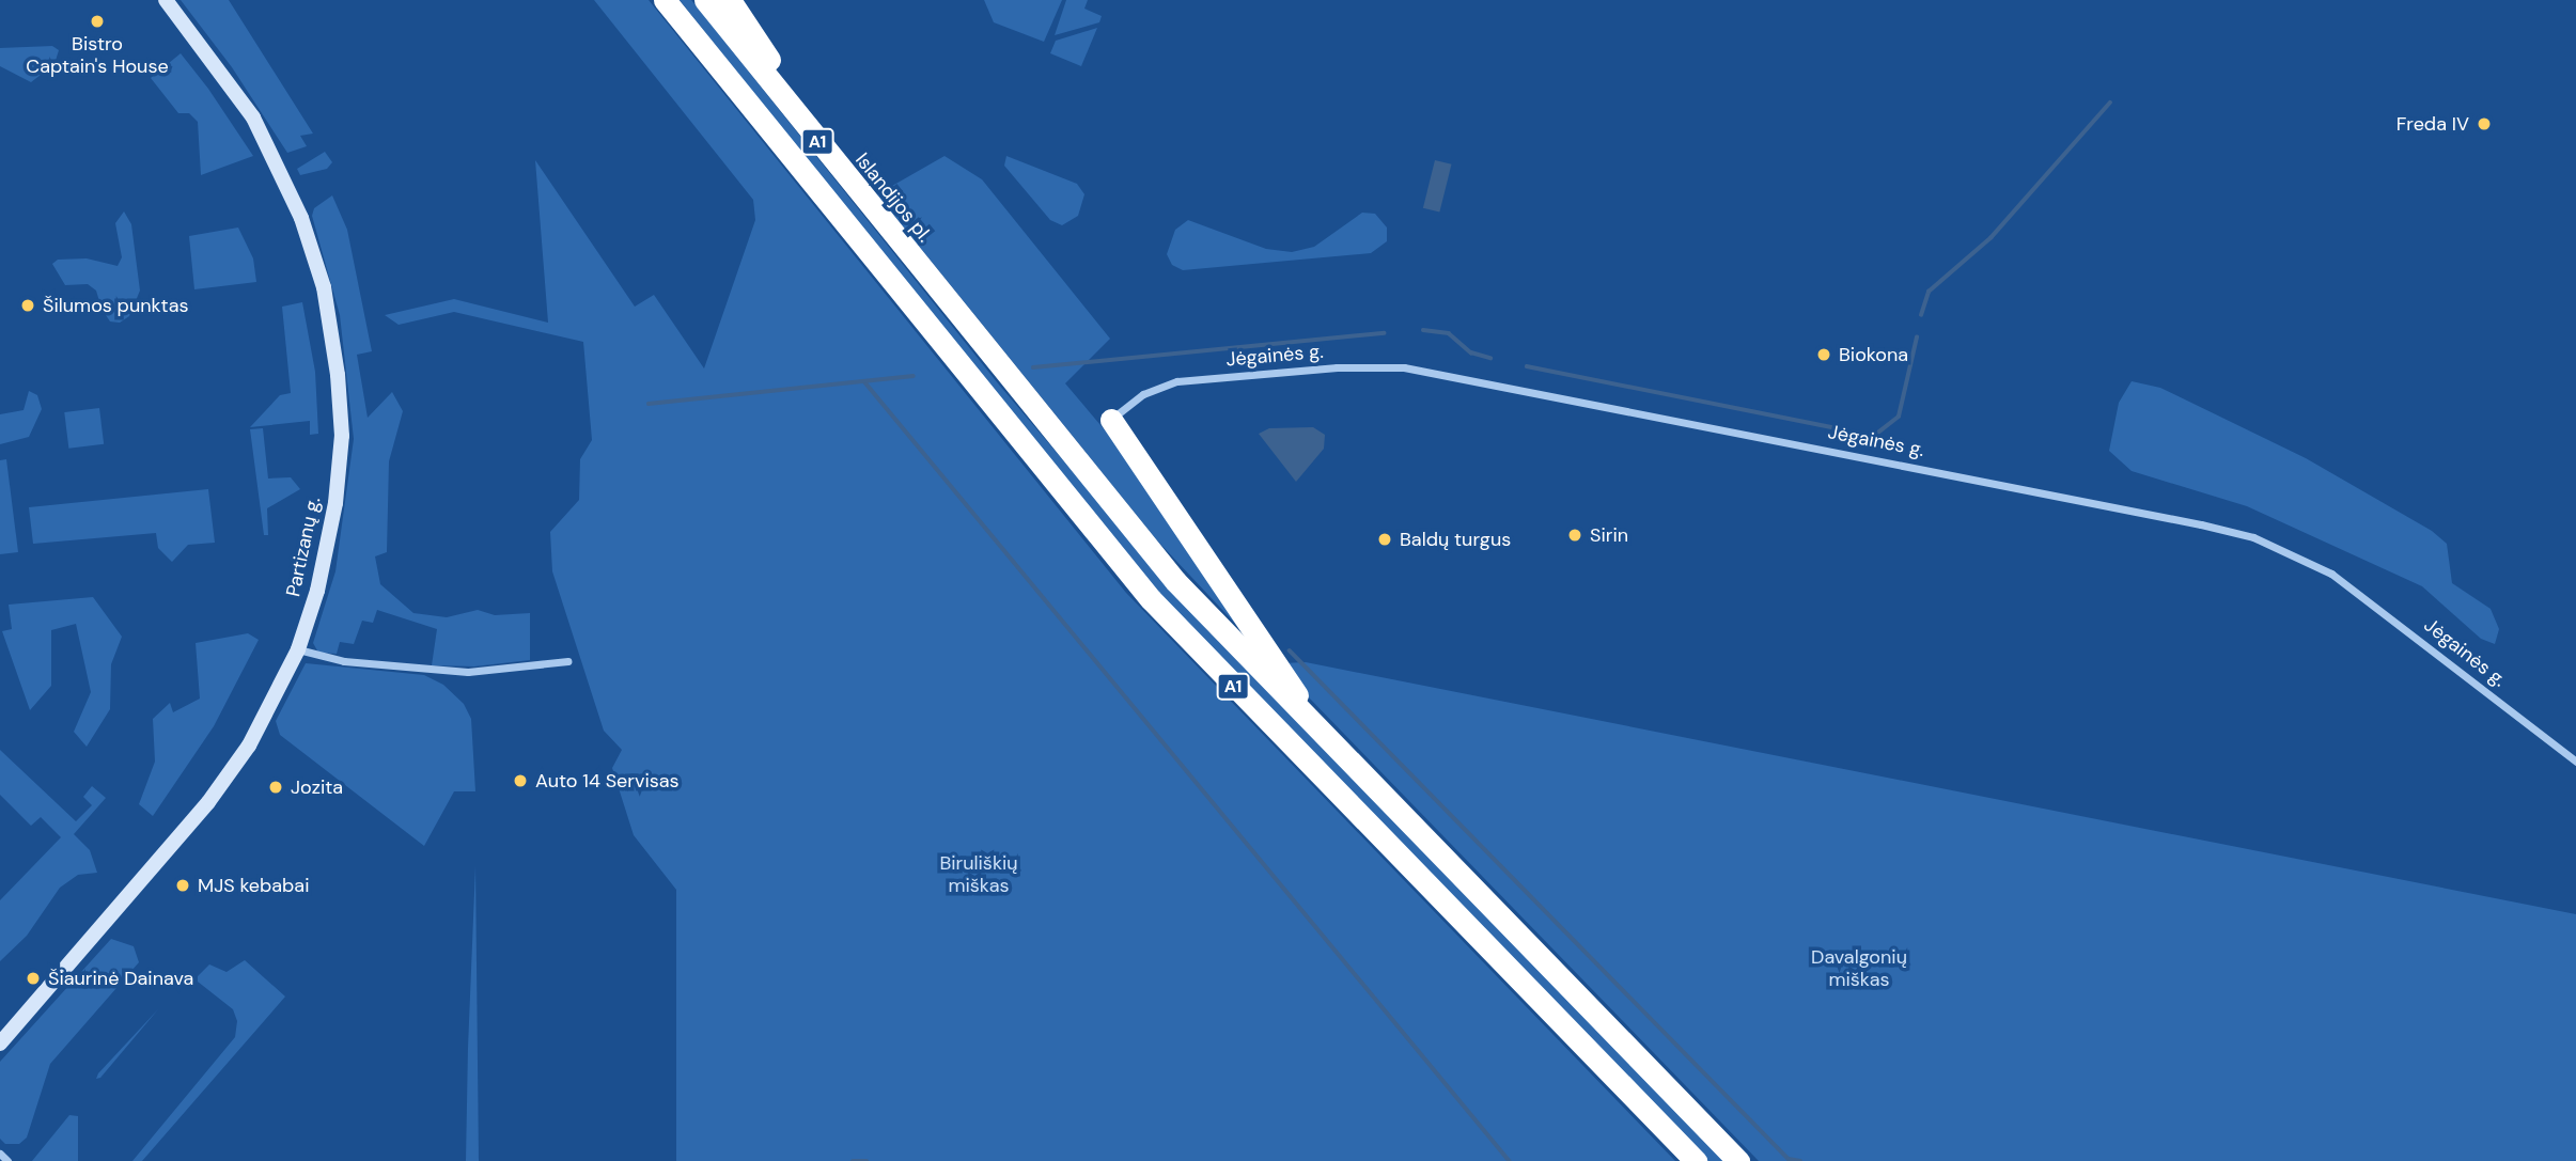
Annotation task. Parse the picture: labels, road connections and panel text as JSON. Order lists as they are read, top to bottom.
{
  "streets": {
    "highway": ["A1", "Islandijos pl."],
    "street": ["Jėgainės g.", "Partizanų g."]
  },
  "crossings": [
    ["A1", "Islandijos pl."]
  ],
  "parks": ["Biruliškių miškas", "Davalgonių miškas"],
  "places": [
    "Bistro Captain's House",
    "Freda IV",
    "Šilumos punktas",
    "Biokona",
    "Sirin",
    "Baldų turgus",
    "Auto 14 Servisas",
    "Jozita",
    "MJS kebabai",
    "Šiaurinė Dainava"
  ]
}
